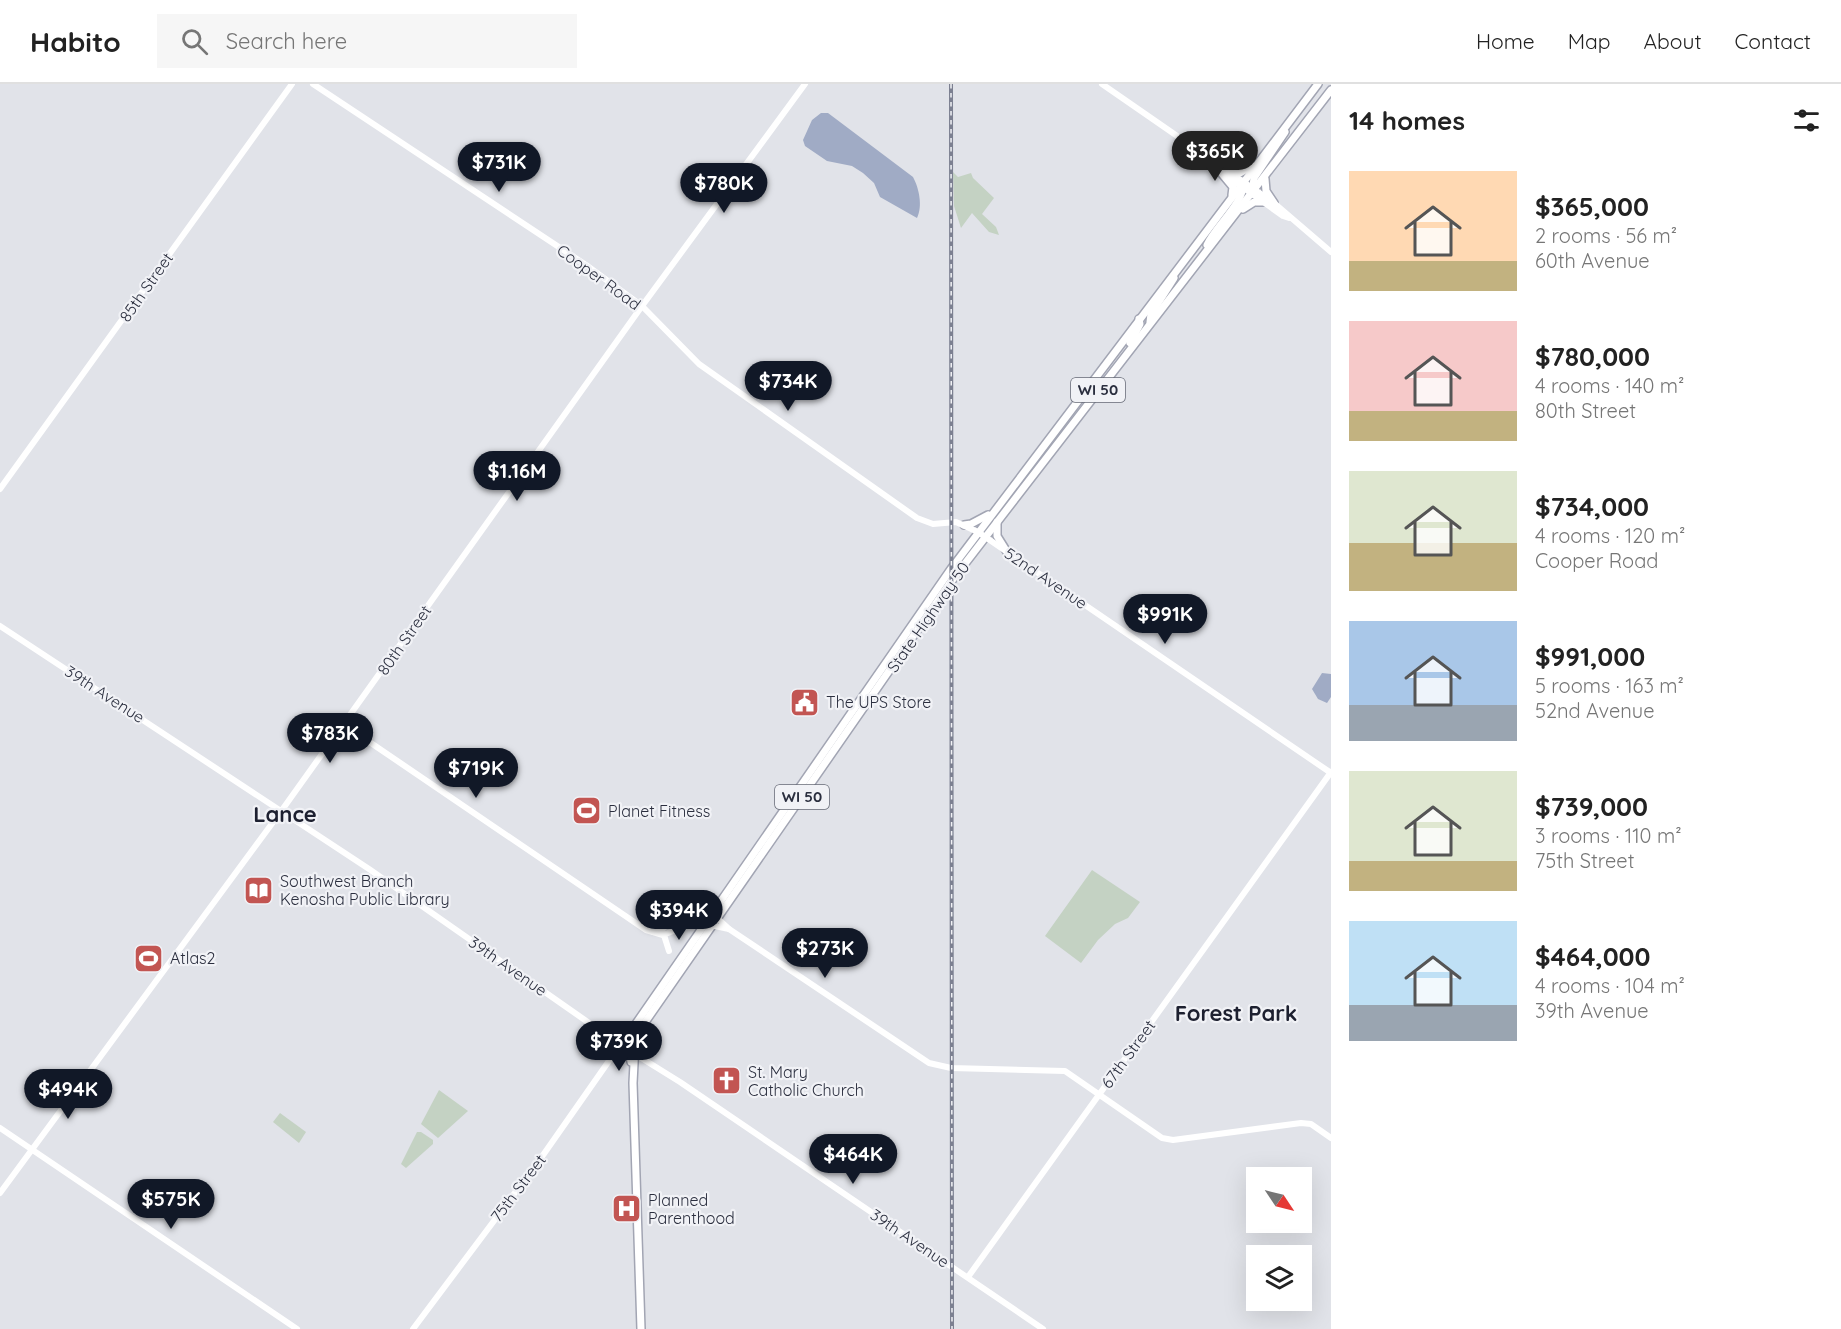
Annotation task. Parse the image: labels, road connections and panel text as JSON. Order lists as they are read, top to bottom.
{
  "streets": {
    "main road": ["WI 50", "State Highway 50"],
    "street": [
      "Cooper Road",
      "85th Street",
      "52nd Avenue",
      "80th Street",
      "39th Avenue",
      "67th Street",
      "75th Street"
    ]
  },
  "crossings": [
    ["Cooper Road", "52nd Avenue"],
    ["Cooper Road", "80th Street"],
    ["52nd Avenue", "State Highway 50"],
    ["52nd Avenue", "67th Street"],
    ["State Highway 50", "39th Avenue"],
    ["State Highway 50", "75th Street"],
    ["80th Street", "39th Avenue"],
    ["39th Avenue", "67th Street"],
    ["39th Avenue", "75th Street"]
  ],
  "districts": ["Lance", "Forest Park"],
  "places": {
    "public building": ["The UPS Store"],
    "sports": ["Planet Fitness", "Atlas2"],
    "library": ["Southwest Branch Kenosha Public Library"],
    "church": ["St. Mary Catholic Church"],
    "hospital": ["Planned Parenthood"]
  },
  "north": "bottom right",
  "page": {
    "header": "Habito",
    "search": "Search here",
    "nav": [
      "Home",
      "Map",
      "About",
      "Contact"
    ],
    "heading": "14 homes",
    "price": [
      "$365K",
      "$731K",
      "$780K",
      "$734K",
      "$1.16M",
      "$991K",
      "$783K",
      "$719K",
      "$394K",
      "$273K",
      "$739K",
      "$494K",
      "$464K",
      "$575K"
    ],
    "list": [
      {
        "name": "$365,000",
        "note": "2 rooms · 56 m² · 60th Avenue"
      },
      {
        "name": "$780,000",
        "note": "4 rooms · 140 m² · 80th Street"
      },
      {
        "name": "$734,000",
        "note": "4 rooms · 120 m² · Cooper Road"
      },
      {
        "name": "$991,000",
        "note": "5 rooms · 163 m² · 52nd Avenue"
      },
      {
        "name": "$739,000",
        "note": "3 rooms · 110 m² · 75th Street"
      },
      {
        "name": "$464,000",
        "note": "4 rooms · 104 m² · 39th Avenue"
      }
    ]
  }
}
